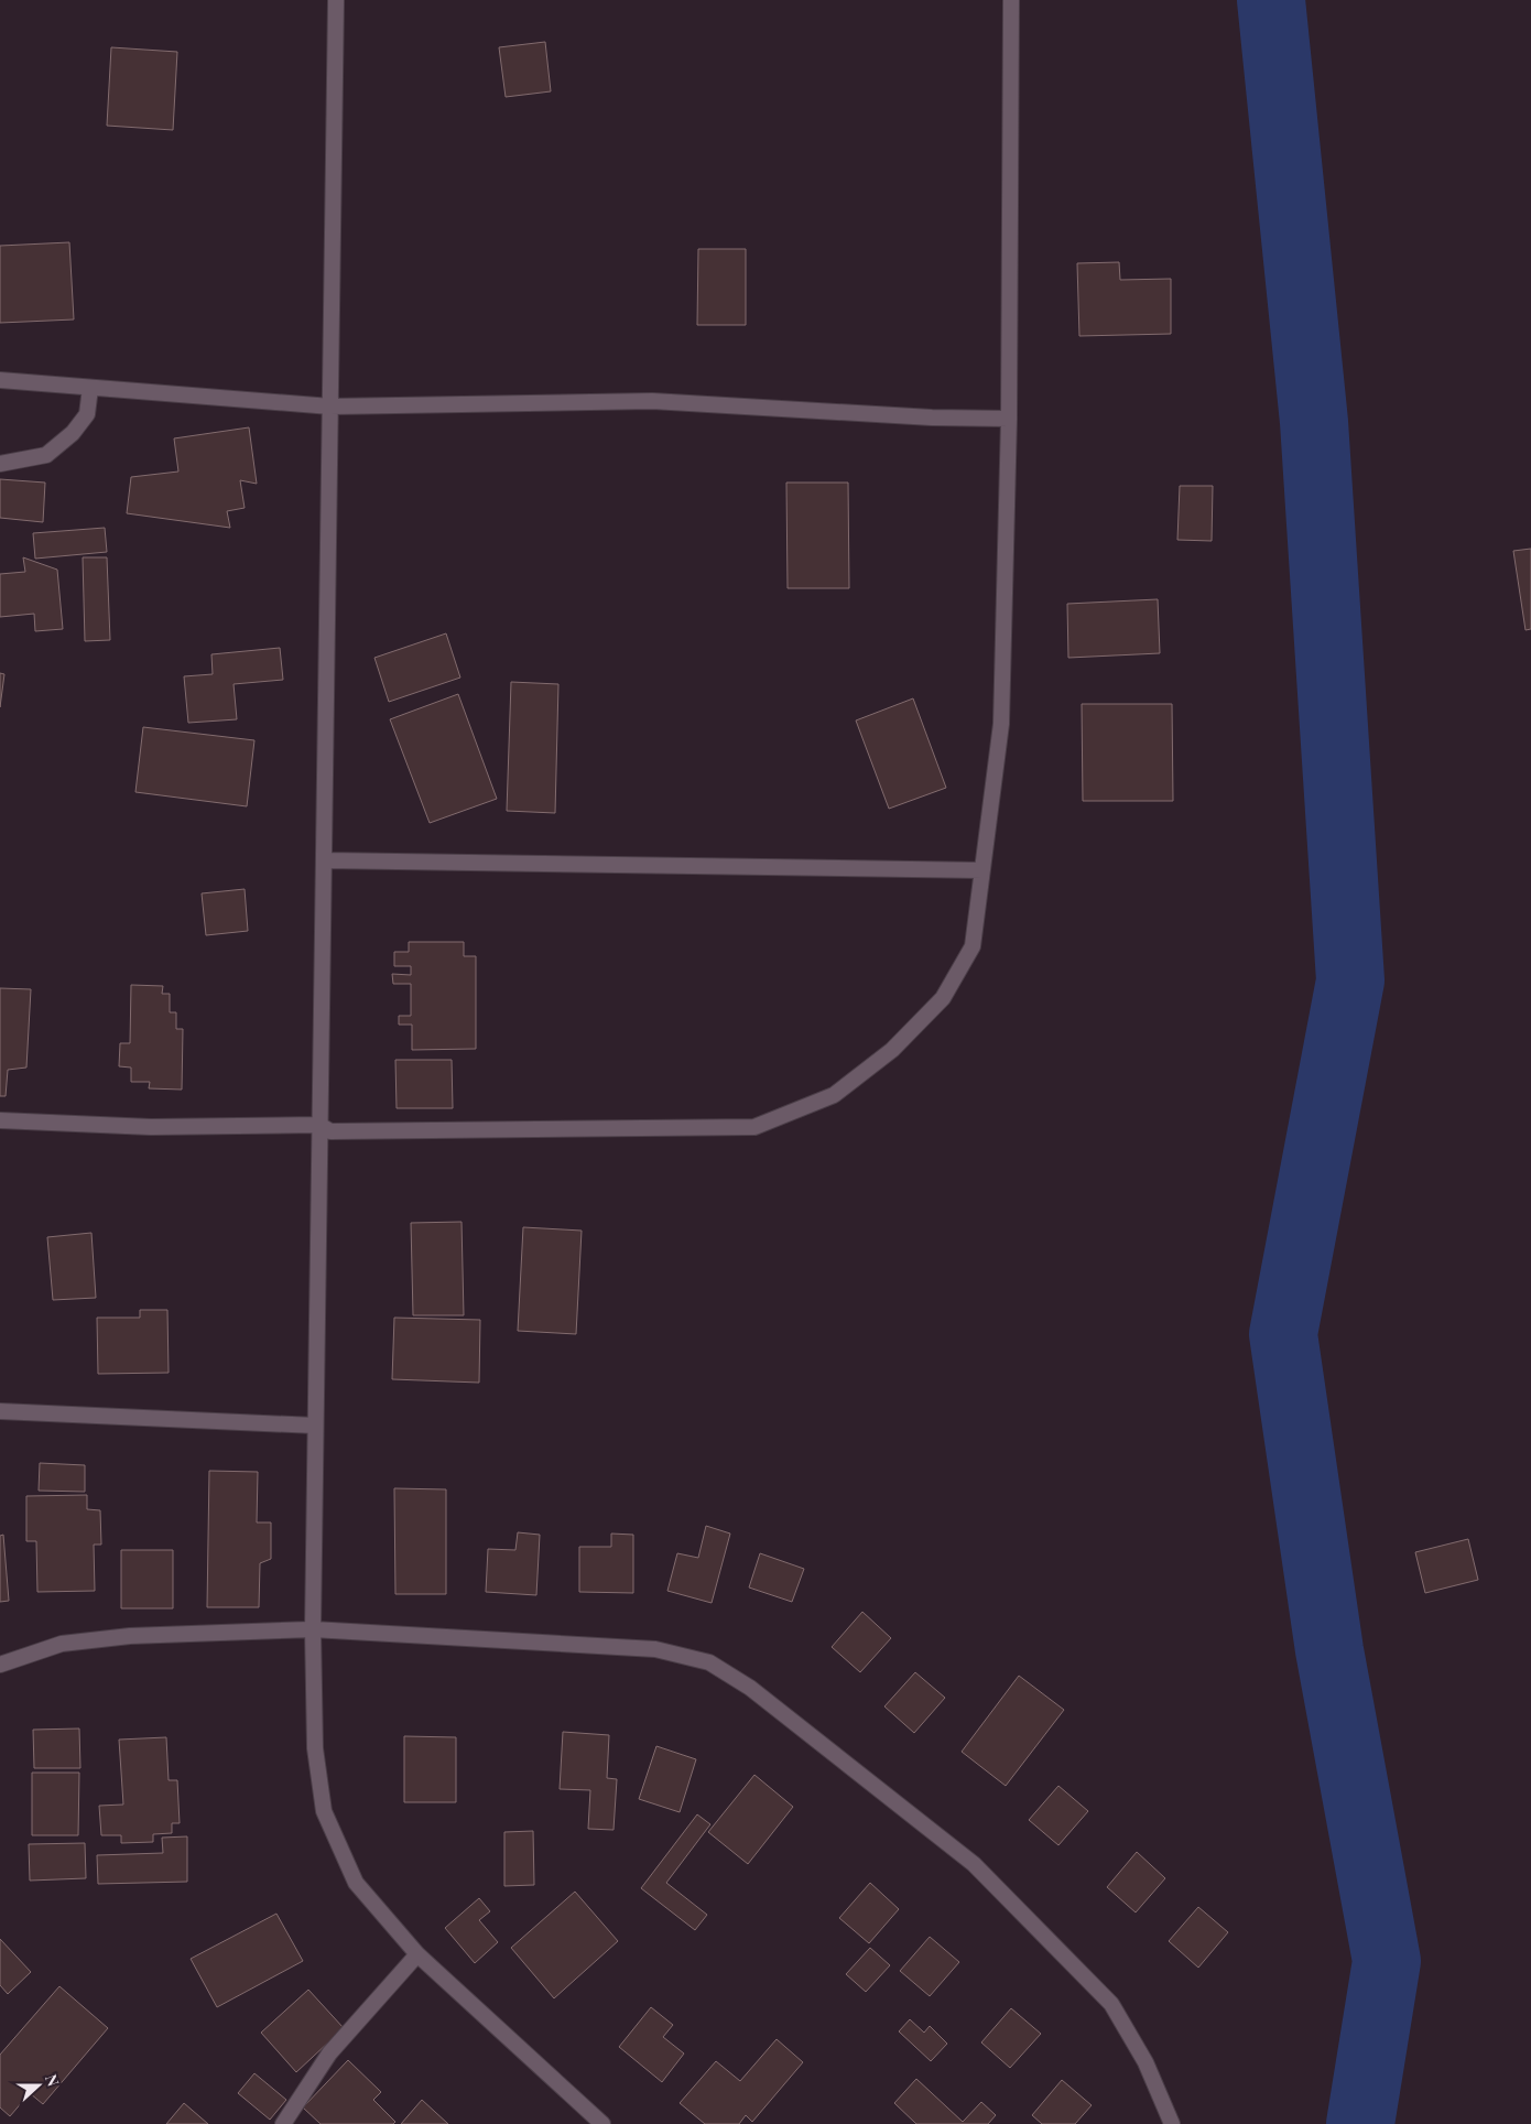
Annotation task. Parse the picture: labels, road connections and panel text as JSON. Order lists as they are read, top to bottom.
{
  "north": "right"
}
